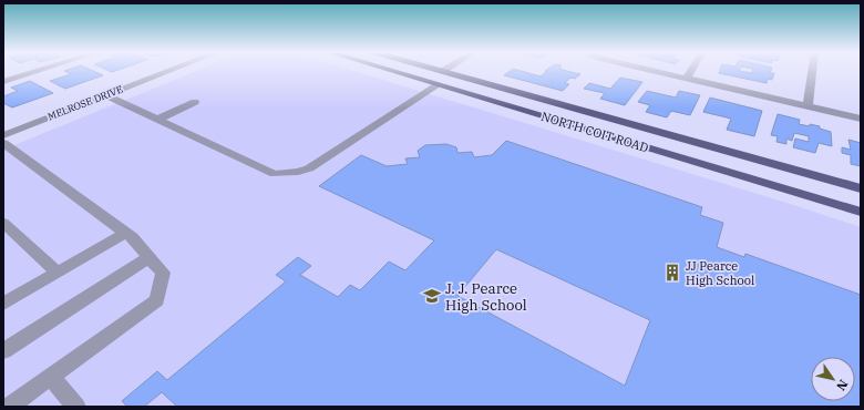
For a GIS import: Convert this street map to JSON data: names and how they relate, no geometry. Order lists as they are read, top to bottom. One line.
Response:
{"streets":{"main road":["NORTH COIT ROAD"],"street":["MELROSE DRIVE"]},"places":{"building":["JJ Pearce High School"],"school or university":["J. J. Pearce High School"]},"north":"bottom right"}
